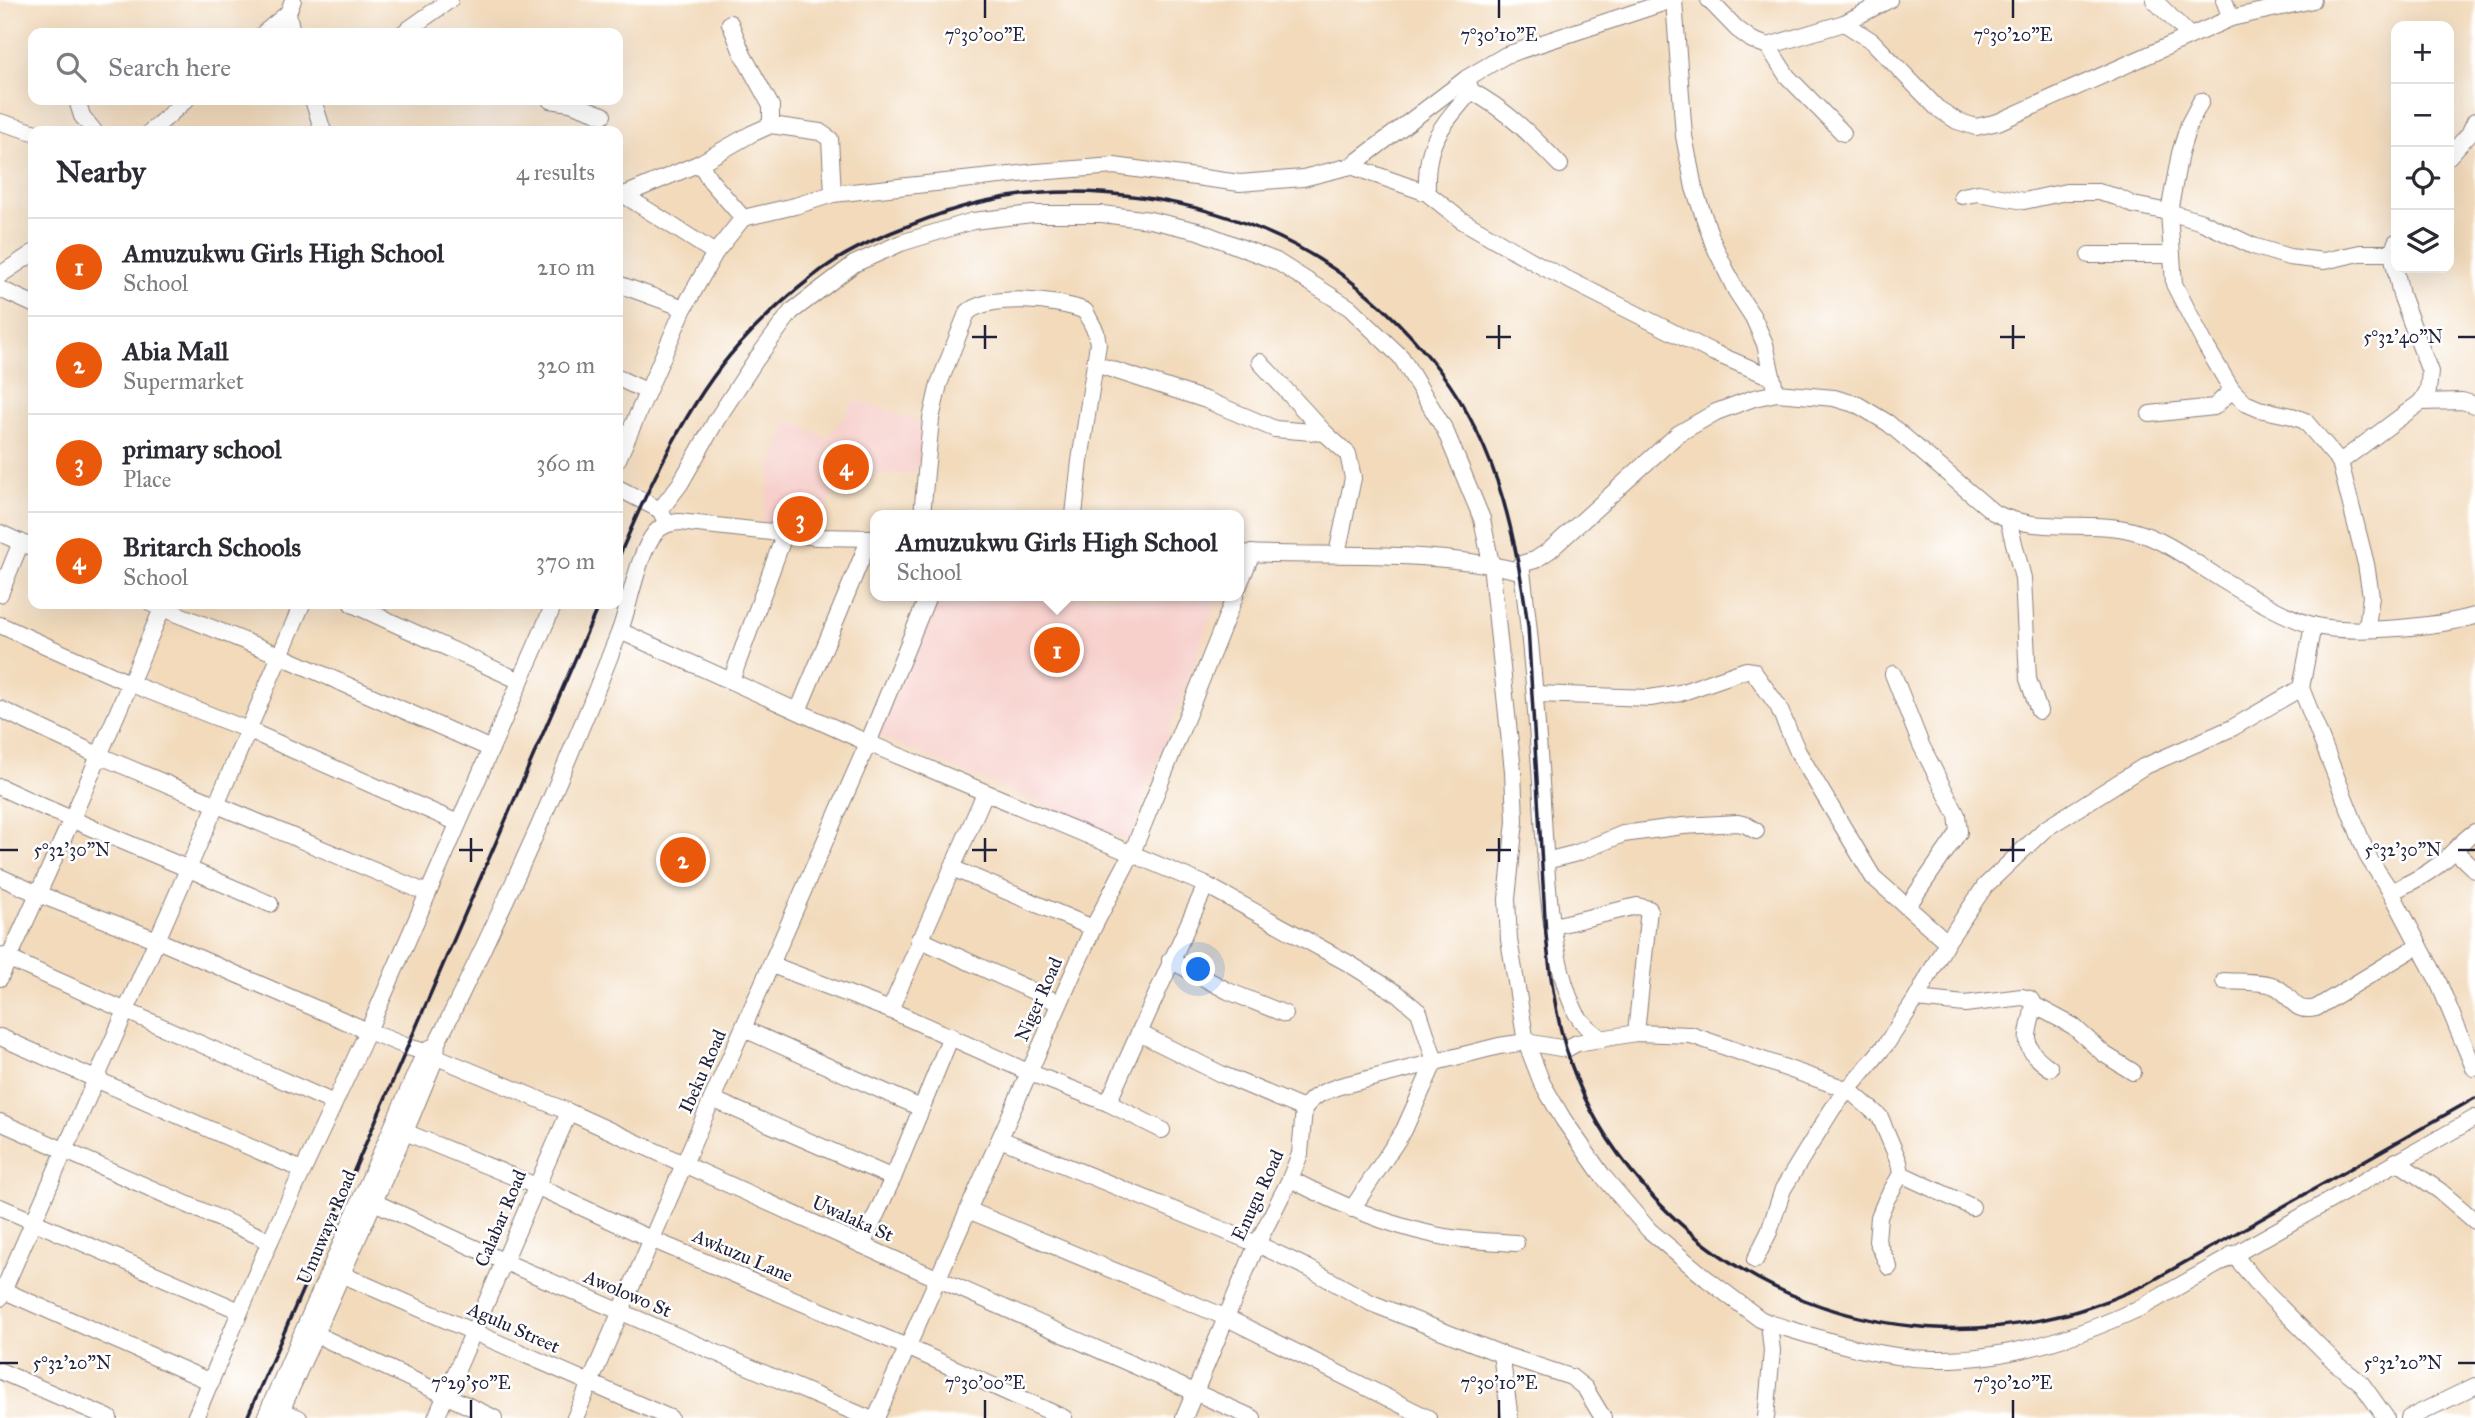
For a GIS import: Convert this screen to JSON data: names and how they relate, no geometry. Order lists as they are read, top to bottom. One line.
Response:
{"streets":{"street":["Niger Road","Ibeku Road","Enugu Road","Calabar Road","Uwalaka St","Umuwaya Road","Awkuzu Lane","Awolowo St","Agulu Street"]},"crossings":[["Niger Road","Uwalaka St"],["Niger Road","Awkuzu Lane"],["Ibeku Road","Uwalaka St"],["Ibeku Road","Awkuzu Lane"],["Ibeku Road","Awolowo St"],["Ibeku Road","Agulu Street"],["Enugu Road","Uwalaka St"],["Calabar Road","Uwalaka St"],["Calabar Road","Awkuzu Lane"],["Calabar Road","Awolowo St"],["Calabar Road","Agulu Street"],["Uwalaka St","Umuwaya Road"],["Umuwaya Road","Awkuzu Lane"],["Umuwaya Road","Awolowo St"],["Umuwaya Road","Agulu Street"]],"page":{"map_buttons":["+","−"],"search":"Search here","heading":["Nearby","4 results"],"list":[{"mark":"1","name":"Amuzukwu Girls High School","note":"School","value":"210 m"},{"mark":"2","name":"Abia Mall","note":"Supermarket","value":"320 m"},{"mark":"3","name":"primary school","note":"Place","value":"360 m"},{"mark":"4","name":"Britarch Schools","note":"School","value":"370 m"}],"pins":["4","3","1","2"],"popup":["Amuzukwu Girls High School","School"]},"coordinates":["7°30'00\"E","7°30'10\"E","7°30'20\"E","5°32'40\"N","5°32'30\"N","5°32'20\"N","7°29'50\"E"]}
